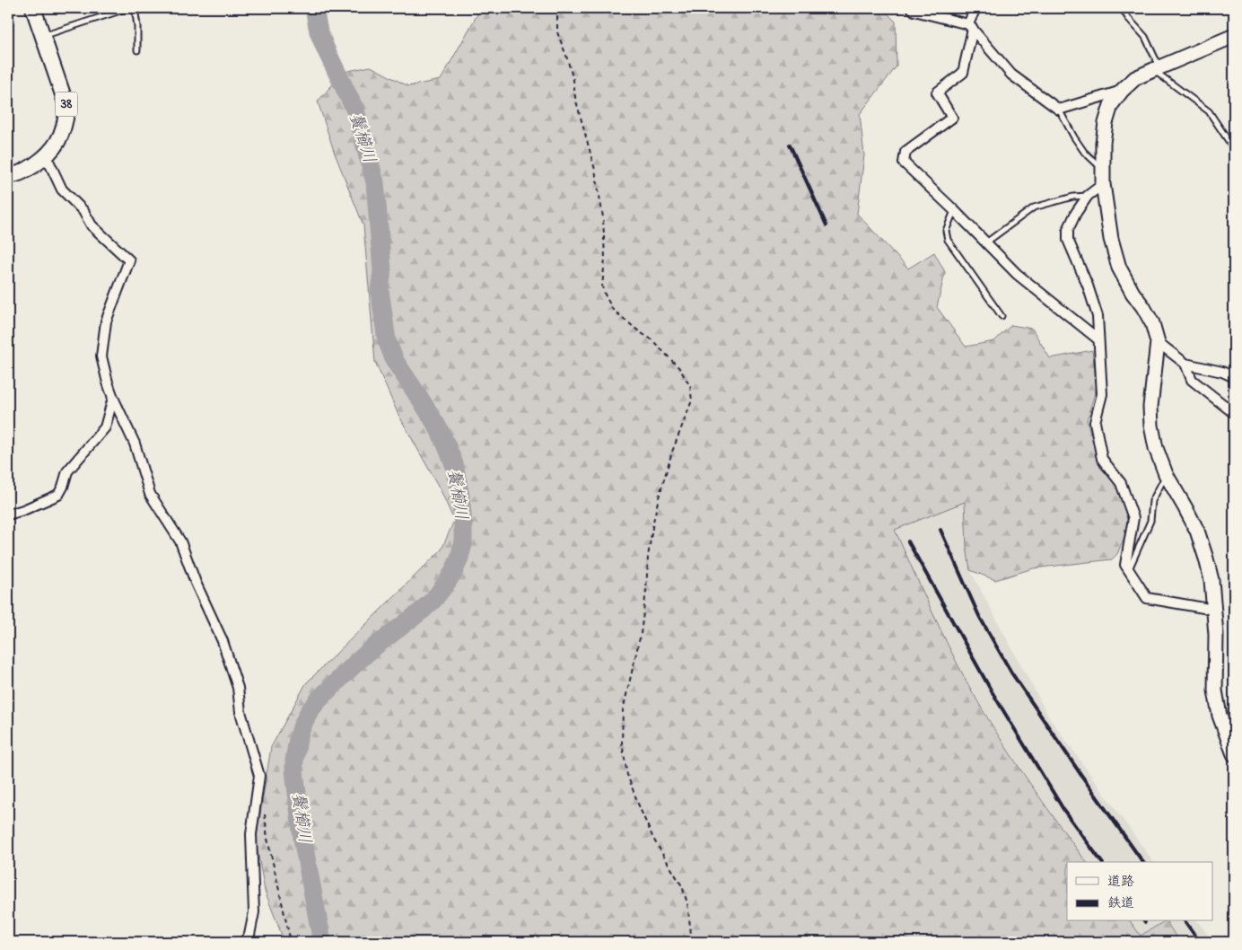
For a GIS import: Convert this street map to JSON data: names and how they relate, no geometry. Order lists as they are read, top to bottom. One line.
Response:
{"streets":{"main road":["38"]},"water":["鬢櫛川"],"legend":["道路","鉄道"]}
